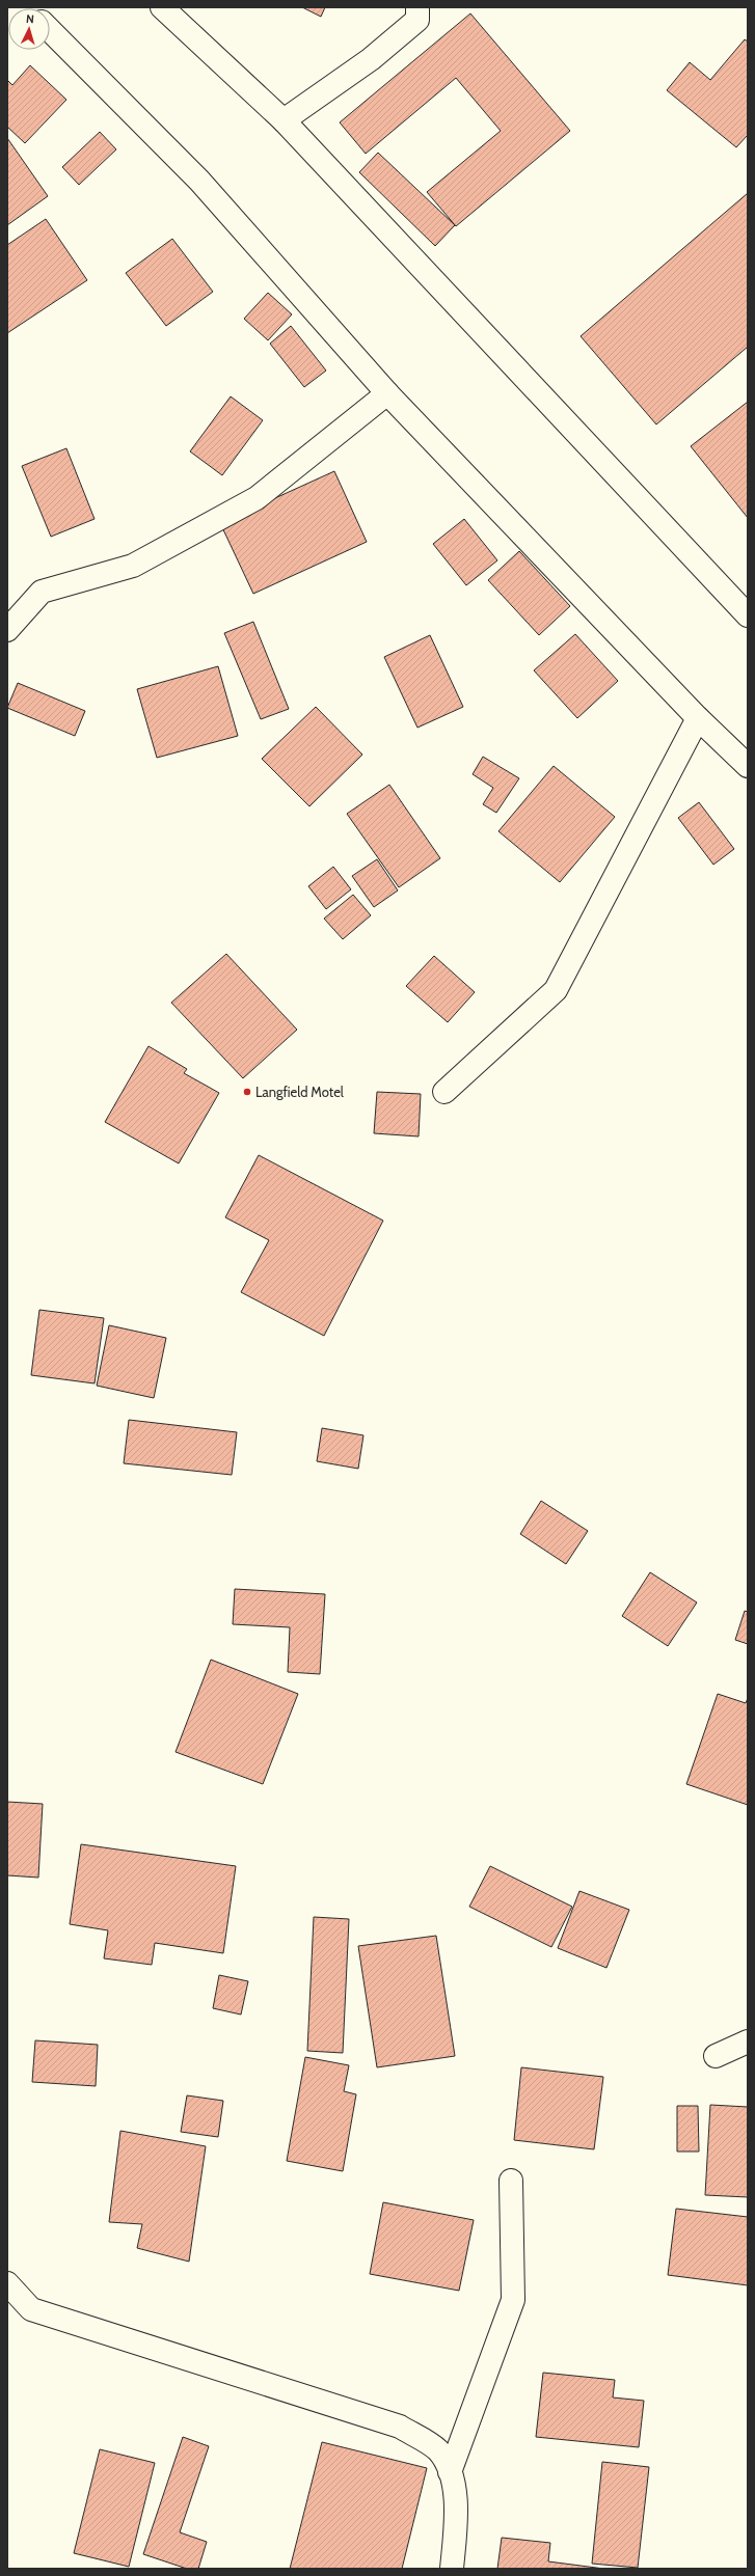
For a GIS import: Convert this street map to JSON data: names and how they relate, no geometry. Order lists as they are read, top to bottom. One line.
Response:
{"places":["Langfield Motel"],"north":"top"}
